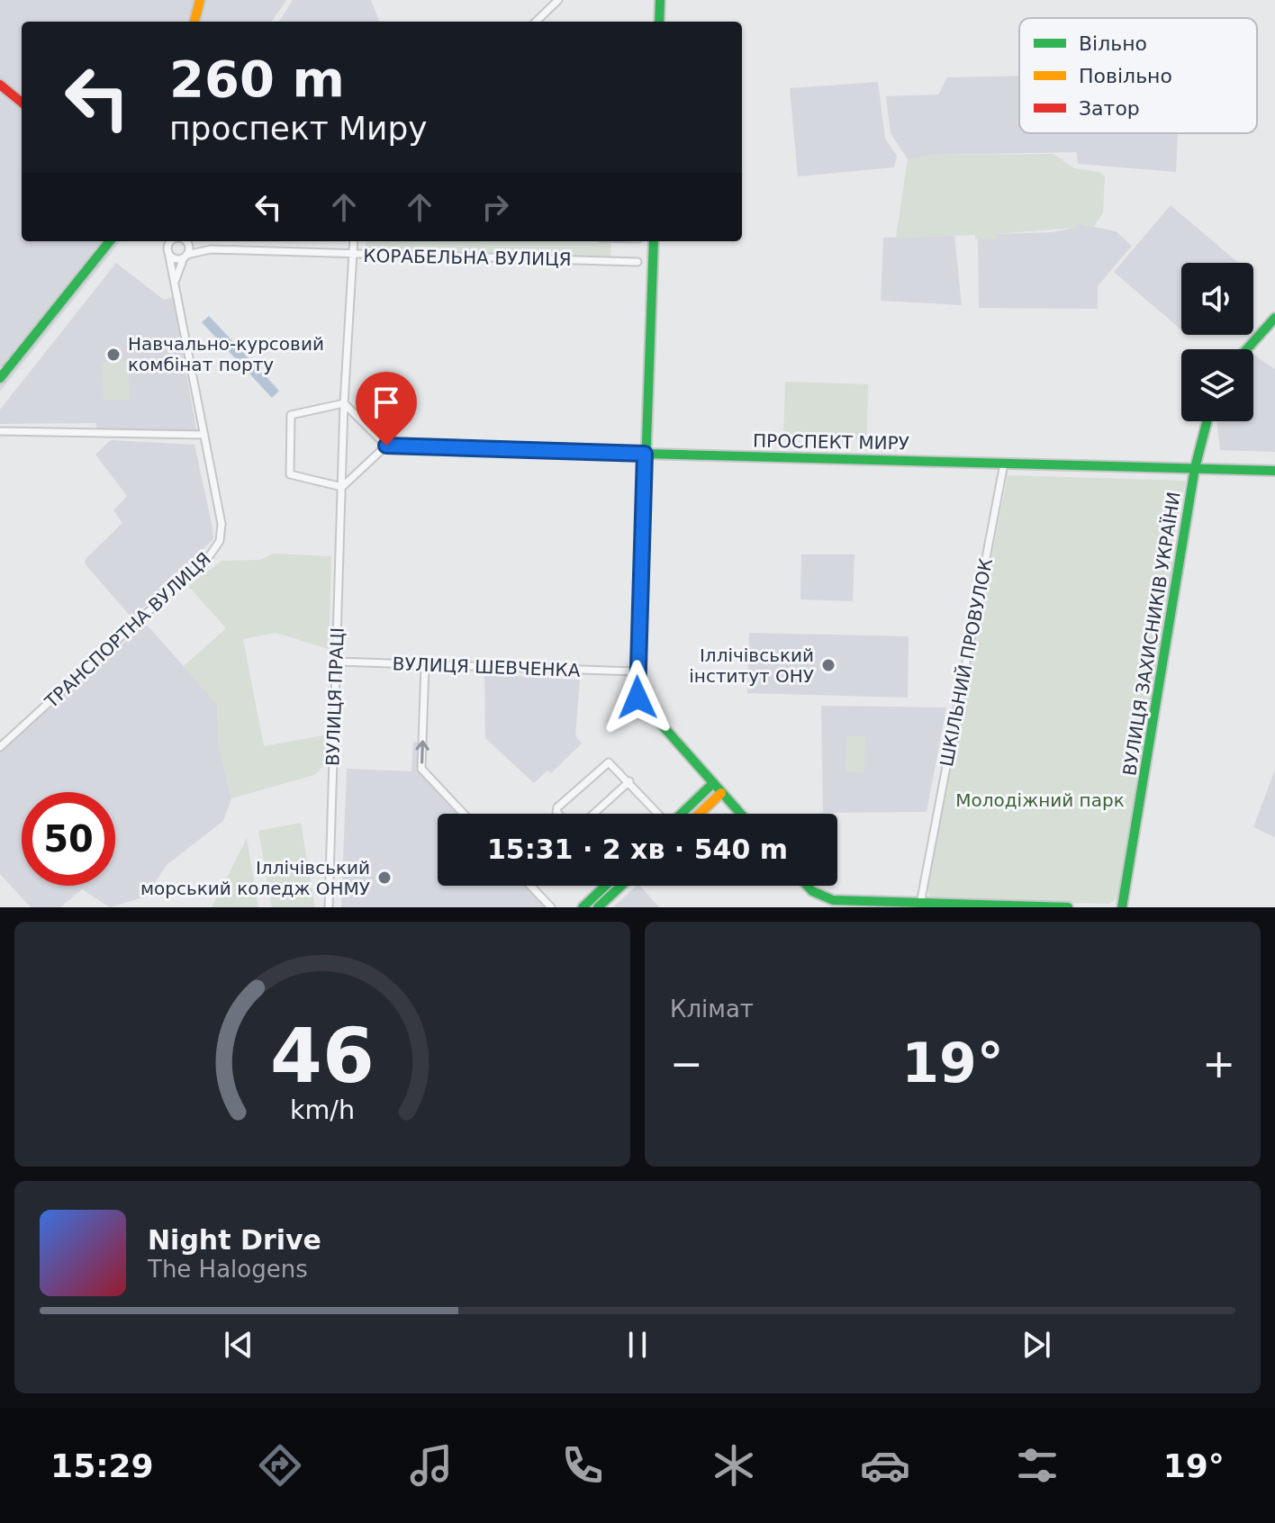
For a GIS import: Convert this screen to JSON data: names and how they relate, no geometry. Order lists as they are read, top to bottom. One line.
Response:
{"streets":{"main road":["ПРОСПЕКТ МИРУ","ВУЛИЦЯ ЗАХИСНИКІВ УКРАЇНИ"],"street":["КОРАБЕЛЬНА ВУЛИЦЯ","ТРАНСПОРТНА ВУЛИЦЯ","ШКІЛЬНИЙ ПРОВУЛОК","ВУЛИЦЯ ШЕВЧЕНКА","ВУЛИЦЯ ПРАЦІ"]},"crossings":[["ПРОСПЕКТ МИРУ","ВУЛИЦЯ ЗАХИСНИКІВ УКРАЇНИ"],["ПРОСПЕКТ МИРУ","ШКІЛЬНИЙ ПРОВУЛОК"],["ВУЛИЦЯ ШЕВЧЕНКА","ВУЛИЦЯ ПРАЦІ"]],"parks":["Молодіжний парк"],"places":["Навчально-курсовий комбінат порту","Іллічівський інститут ОНУ","Іллічівський морський коледж ОНМУ"],"legend":["Вільно","Повільно","Затор"],"page":{"turn":["260 m","проспект Миру"],"limit":"50","trip":"15:31 · 2 хв · 540 m","tile":"Клімат","heat":["−","19°","+"],"song":["Night Drive","The Halogens"],"tabs":["15:29","19°"],"gauge":["46","km/h"]}}
